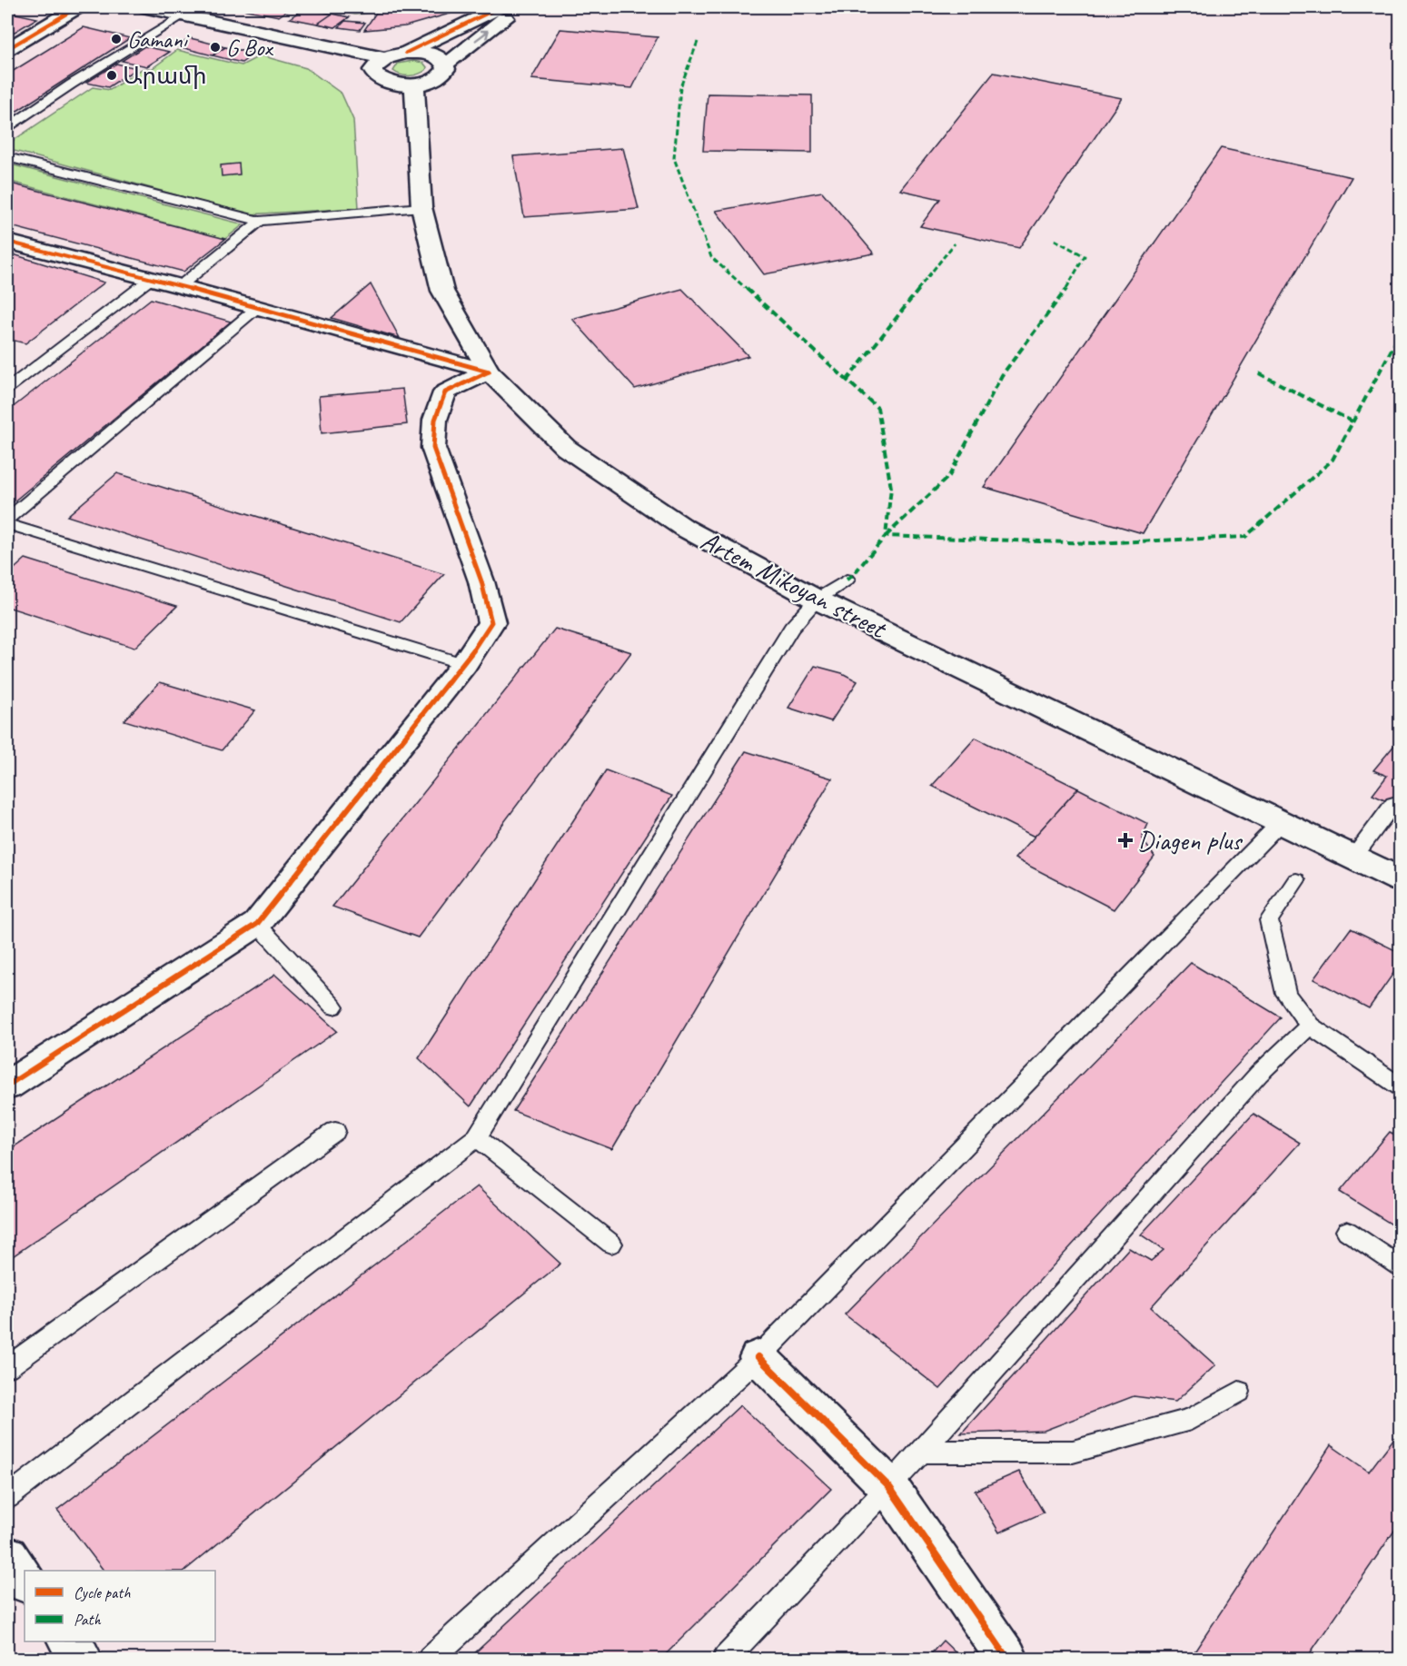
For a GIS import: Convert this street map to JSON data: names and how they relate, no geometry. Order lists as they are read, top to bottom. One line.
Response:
{"streets":{"street":["Artem Mikoyan street"]},"places":{"other":["Gamani","G Box","Արամի"],"health":["Diagen plus"]},"legend":["Cycle path","Path"]}
